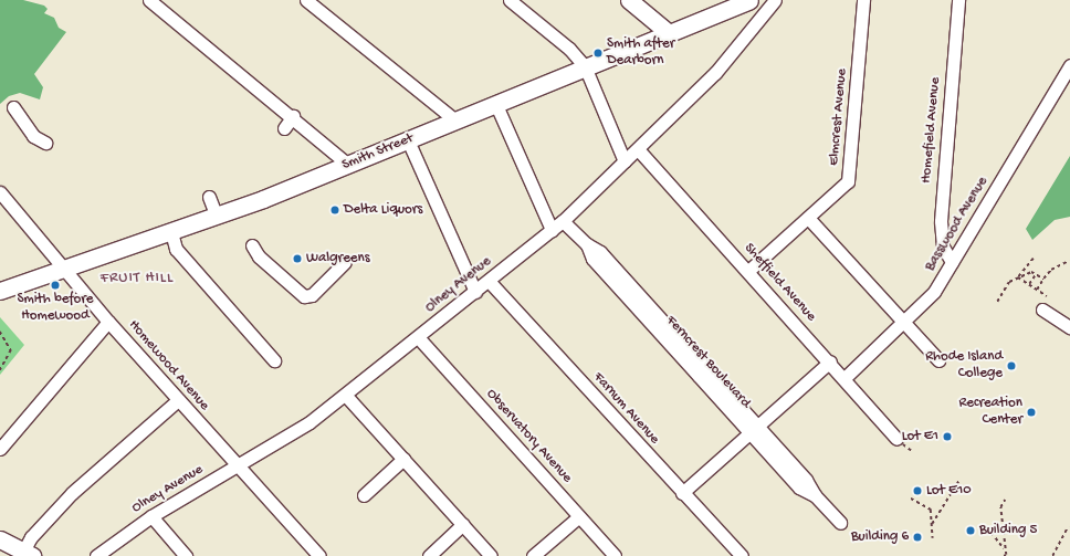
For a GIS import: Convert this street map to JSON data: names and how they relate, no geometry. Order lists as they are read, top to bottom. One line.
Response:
{"streets":{"main road":["Smith Street"],"street":["Elmcrest Avenue","Homefield Avenue","Basswood Avenue","Sheffield Avenue","Olney Avenue","Ferncrest Boulevard","Homewood Avenue","Farnum Avenue","Observatory Avenue"]},"crossings":[["Elmcrest Avenue","Sheffield Avenue"],["Homefield Avenue","Basswood Avenue"],["Smith Street","Homewood Avenue"],["Basswood Avenue","Sheffield Avenue"],["Sheffield Avenue","Olney Avenue"],["Olney Avenue","Ferncrest Boulevard"],["Olney Avenue","Homewood Avenue"],["Olney Avenue","Farnum Avenue"],["Olney Avenue","Observatory Avenue"]],"districts":["FRUIT HILL"],"places":["Smith after Dearborn","Delta Liquors","Walgreens","Smith before Homewood","Rhode Island College","Recreation Center","Lot E1","Lot E10","Building 5","Building 6"]}
